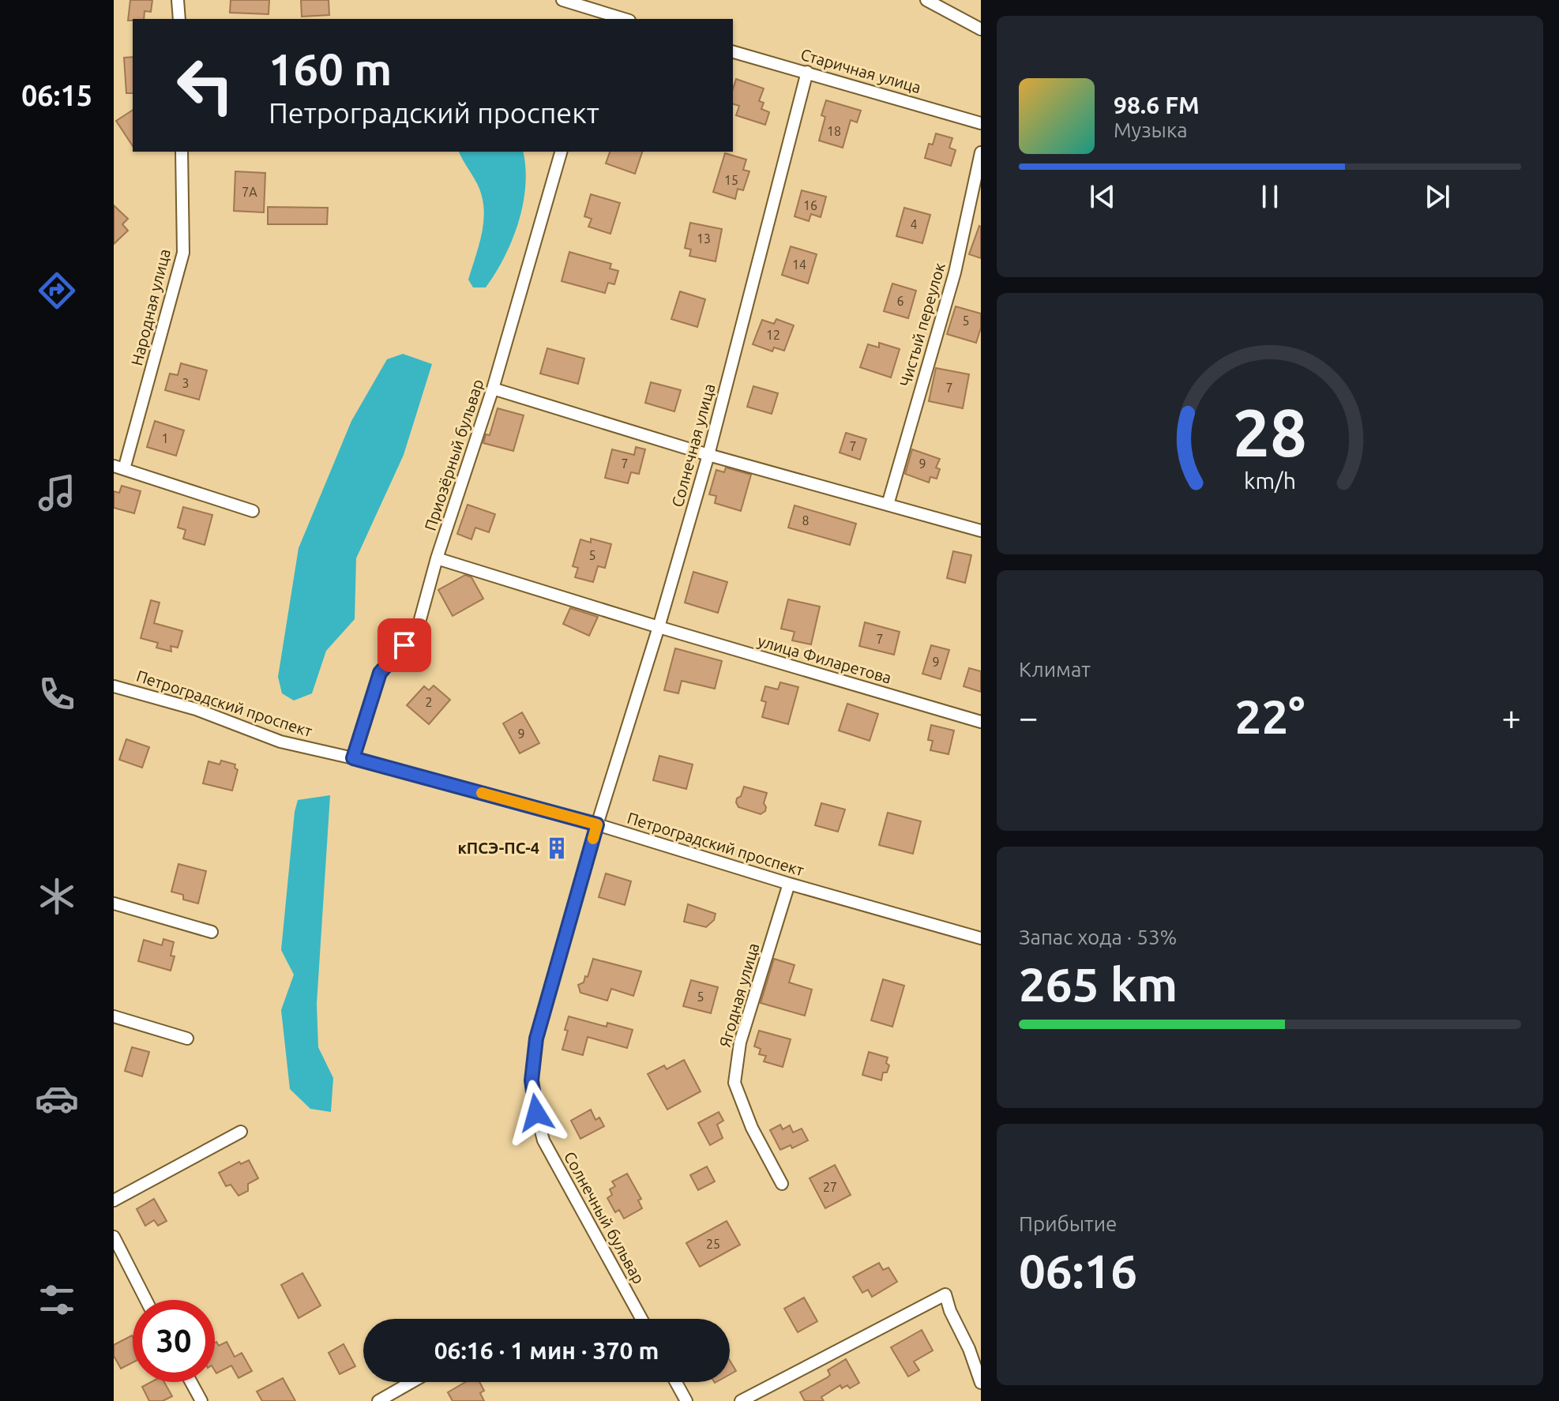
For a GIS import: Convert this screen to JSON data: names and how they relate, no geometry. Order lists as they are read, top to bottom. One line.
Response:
{"streets":{"street":["Старичная улица","Народная улица","Чистый переулок","Солнечная улица","Приозёрный бульвар","улица Филаретова","Петроградский проспект","Ягодная улица","Солнечный бульвар"]},"crossings":[["Старичная улица","Солнечная улица"],["Солнечная улица","улица Филаретова"],["Солнечная улица","Петроградский проспект"],["Солнечная улица","Солнечный бульвар"],["Приозёрный бульвар","улица Филаретова"],["Приозёрный бульвар","Петроградский проспект"],["Петроградский проспект","Ягодная улица"],["Петроградский проспект","Солнечный бульвар"]],"places":{"building":["кПСЭ-ПС-4"]},"house_numbers":["18","15","7А","16","4","13","14","6","5","12","3","7","1","7","7","9","8","5","7","9","2","9","5","27","25"],"page":{"tabs":"06:15","turn":["160 m","Петроградский проспект"],"song":["98.6 FM","Музыка"],"tile":["Климат",["Запас хода · 53%","265 km"],["Прибытие","06:16"]],"heat":["−","22°","+"],"limit":"30","trip":"06:16 · 1 мин · 370 m","gauge":["28","km/h"]}}
